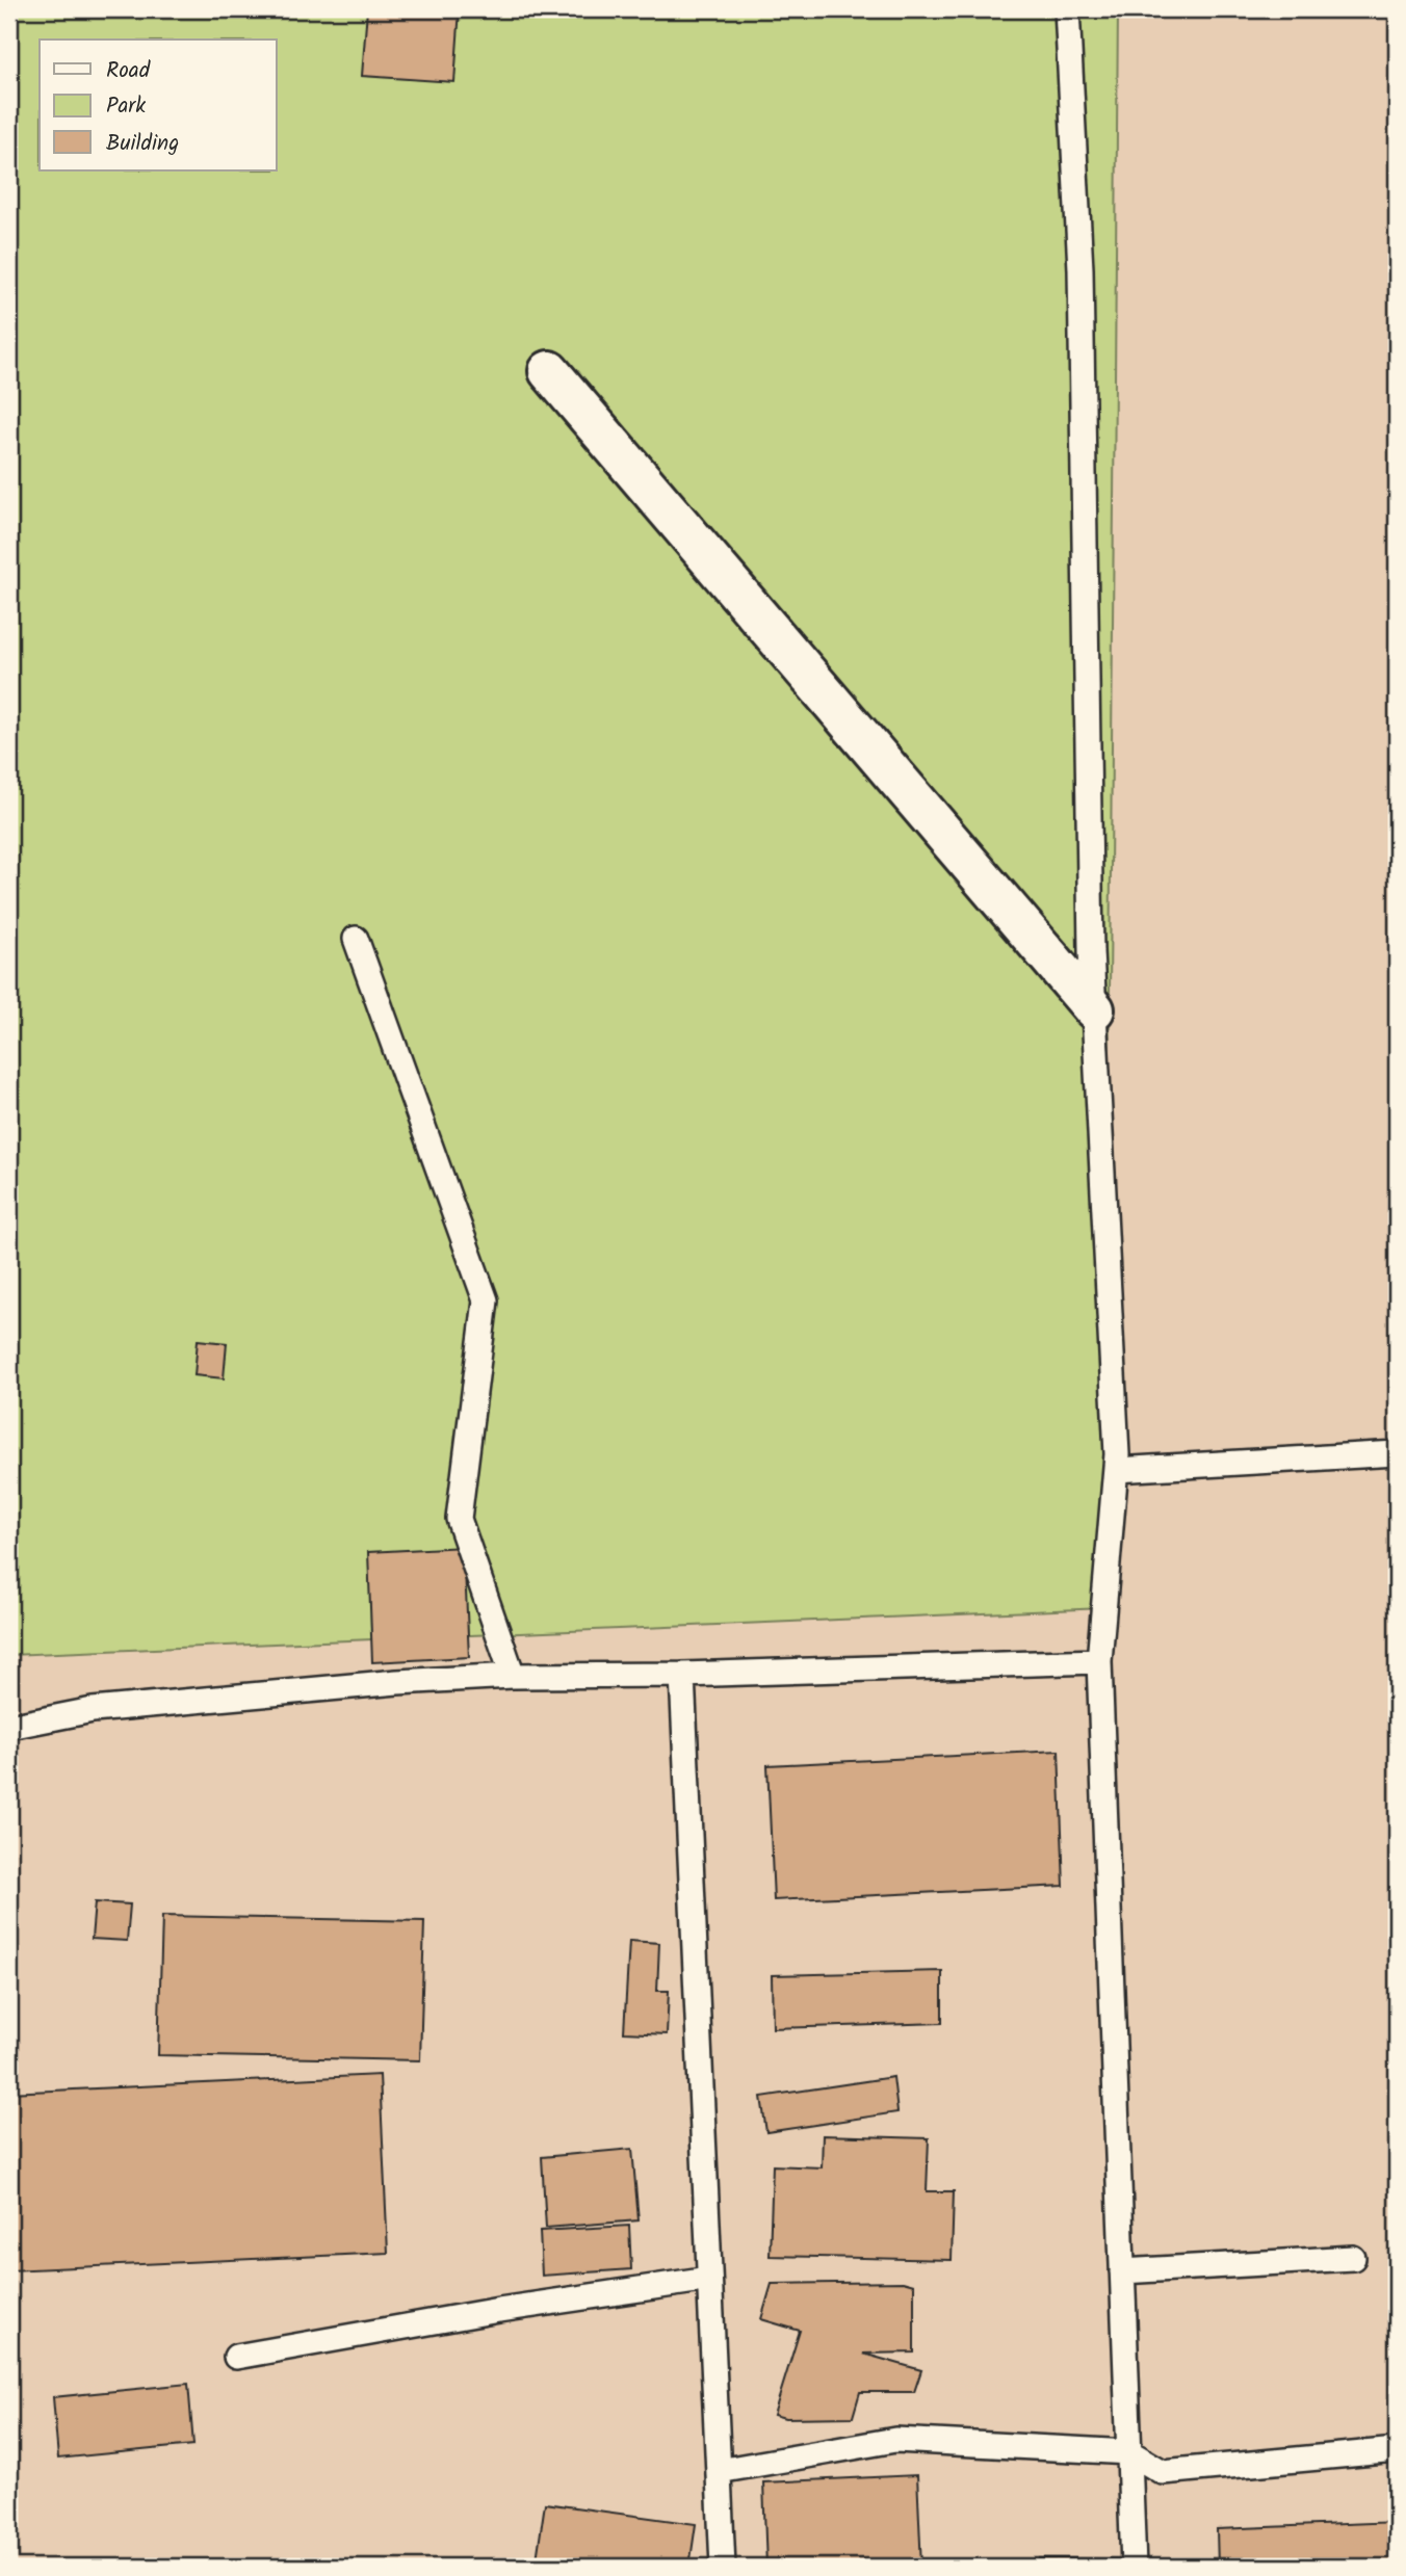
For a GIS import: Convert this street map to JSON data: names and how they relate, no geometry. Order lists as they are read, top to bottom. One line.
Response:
{"legend":["Road","Park","Building"]}
